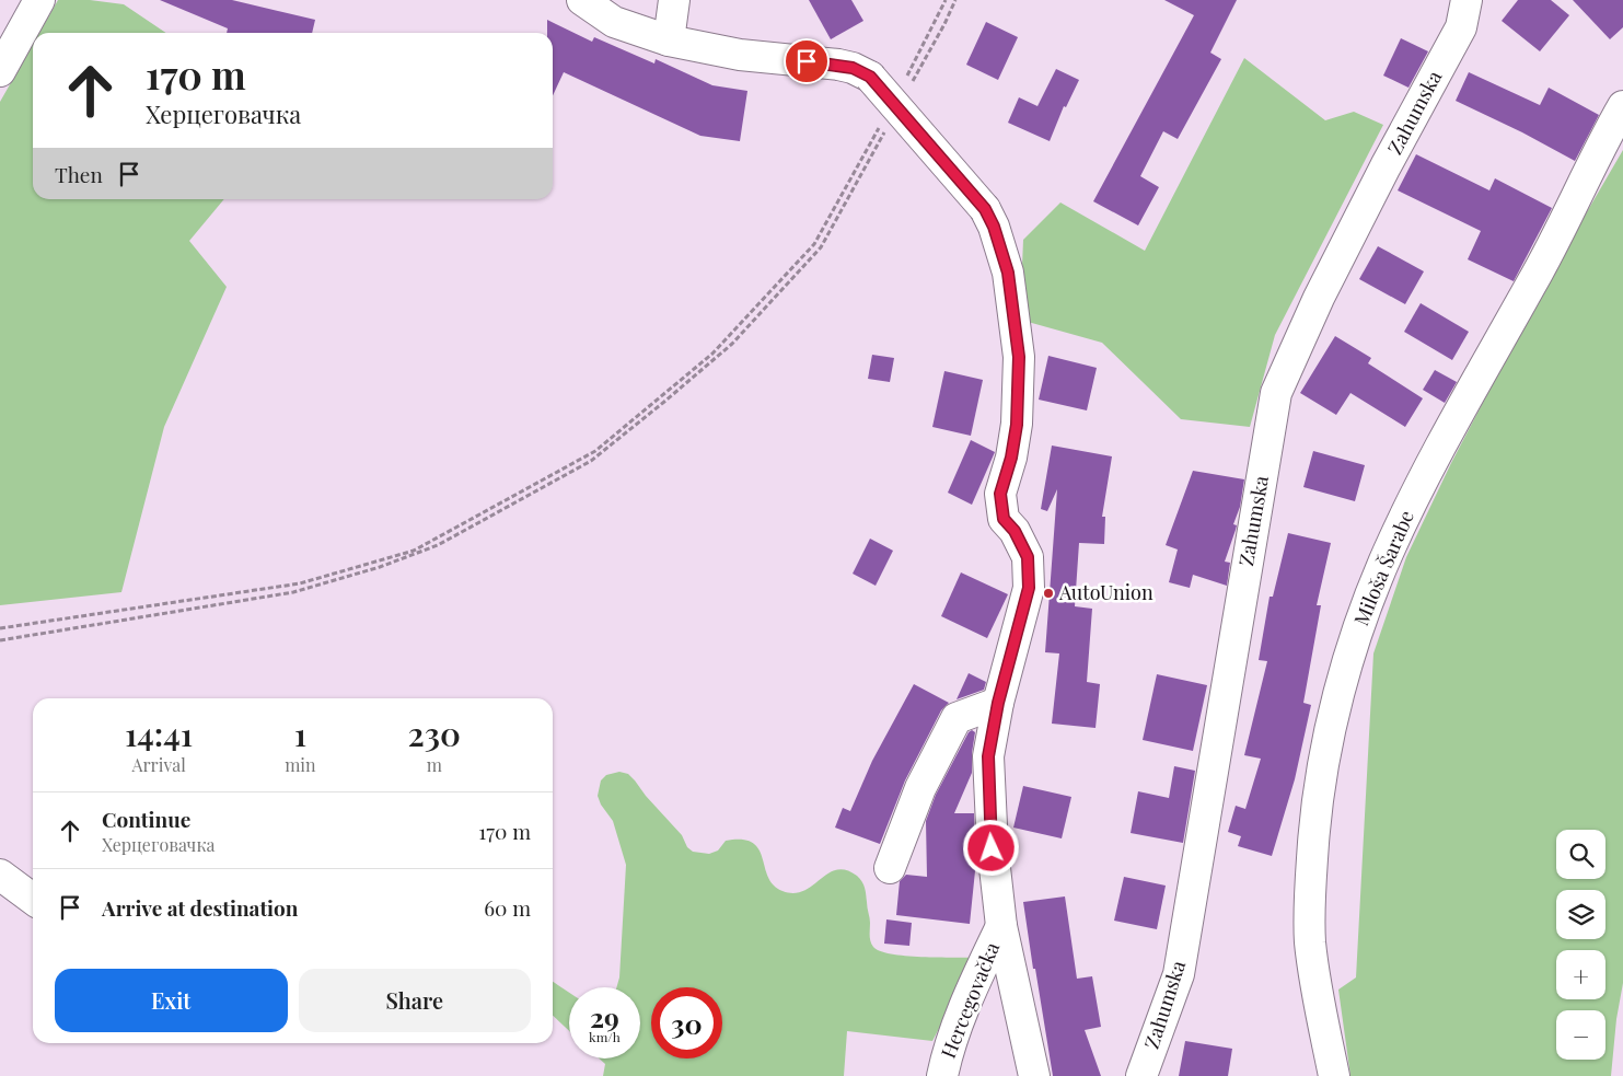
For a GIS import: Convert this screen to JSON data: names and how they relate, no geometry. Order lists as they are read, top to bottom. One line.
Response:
{"streets":{"street":["Zahumska","Miloša Šarabe","Hercegovačka"]},"places":["AutoUnion"],"page":{"turn":["170 m","Херцеговачка"],"then":"Then","eta":["14:41","Arrival","1","min","230","m"],"list":[{"name":"Continue","note":"Херцеговачка","value":"170 m"},{"name":"Arrive at destination","value":"60 m"}],"map_buttons":["+","−"],"buttons":["Exit","Share"],"speed":"29 km/h","limit":"30"}}
